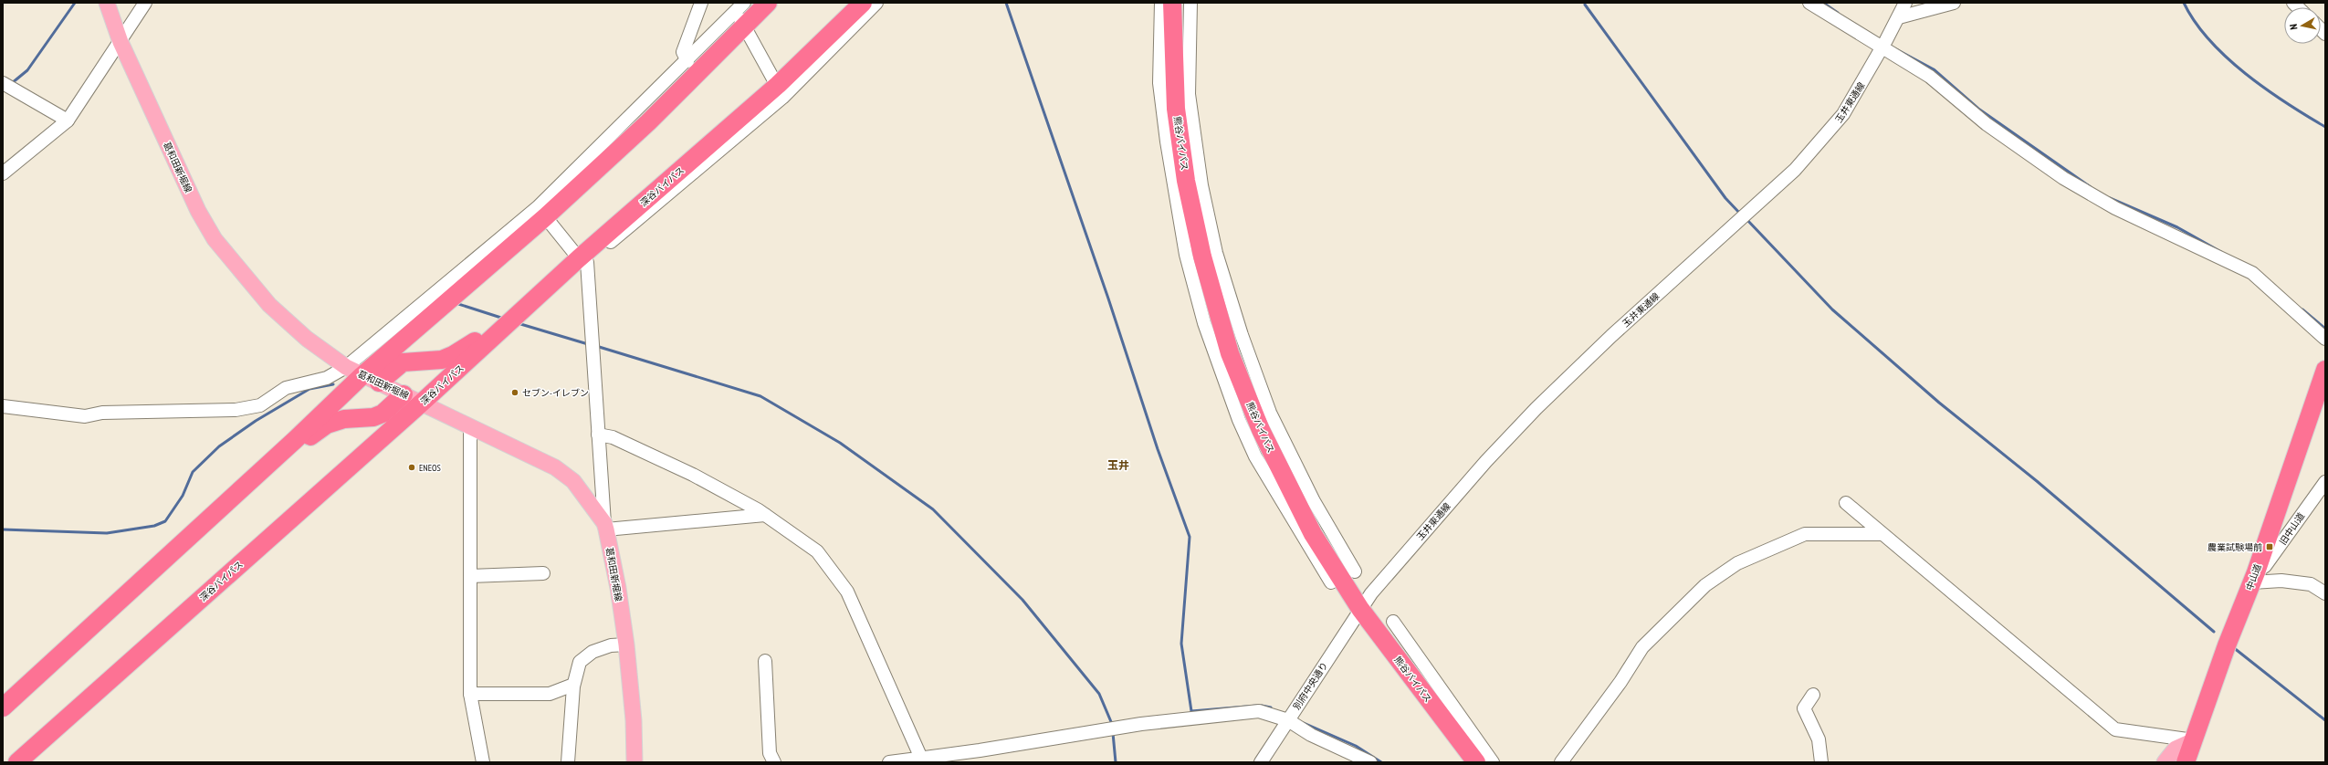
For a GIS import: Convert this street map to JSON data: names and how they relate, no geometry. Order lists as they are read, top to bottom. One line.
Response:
{"streets":{"highway":["熊谷バイパス","深谷バイパス","中山道"],"main road":["葛和田新堀線"],"street":["玉井東通線","旧中山道","別府中央通り"]},"crossings":[["玉井東通線","熊谷バイパス"],["玉井東通線","別府中央通り"],["熊谷バイパス","別府中央通り"],["葛和田新堀線","深谷バイパス"],["旧中山道","中山道"]],"districts":["玉井"],"places":{"other":["セブン-イレブン","ENEOS"],"transit":["農業試験場前"]},"north":"left"}
